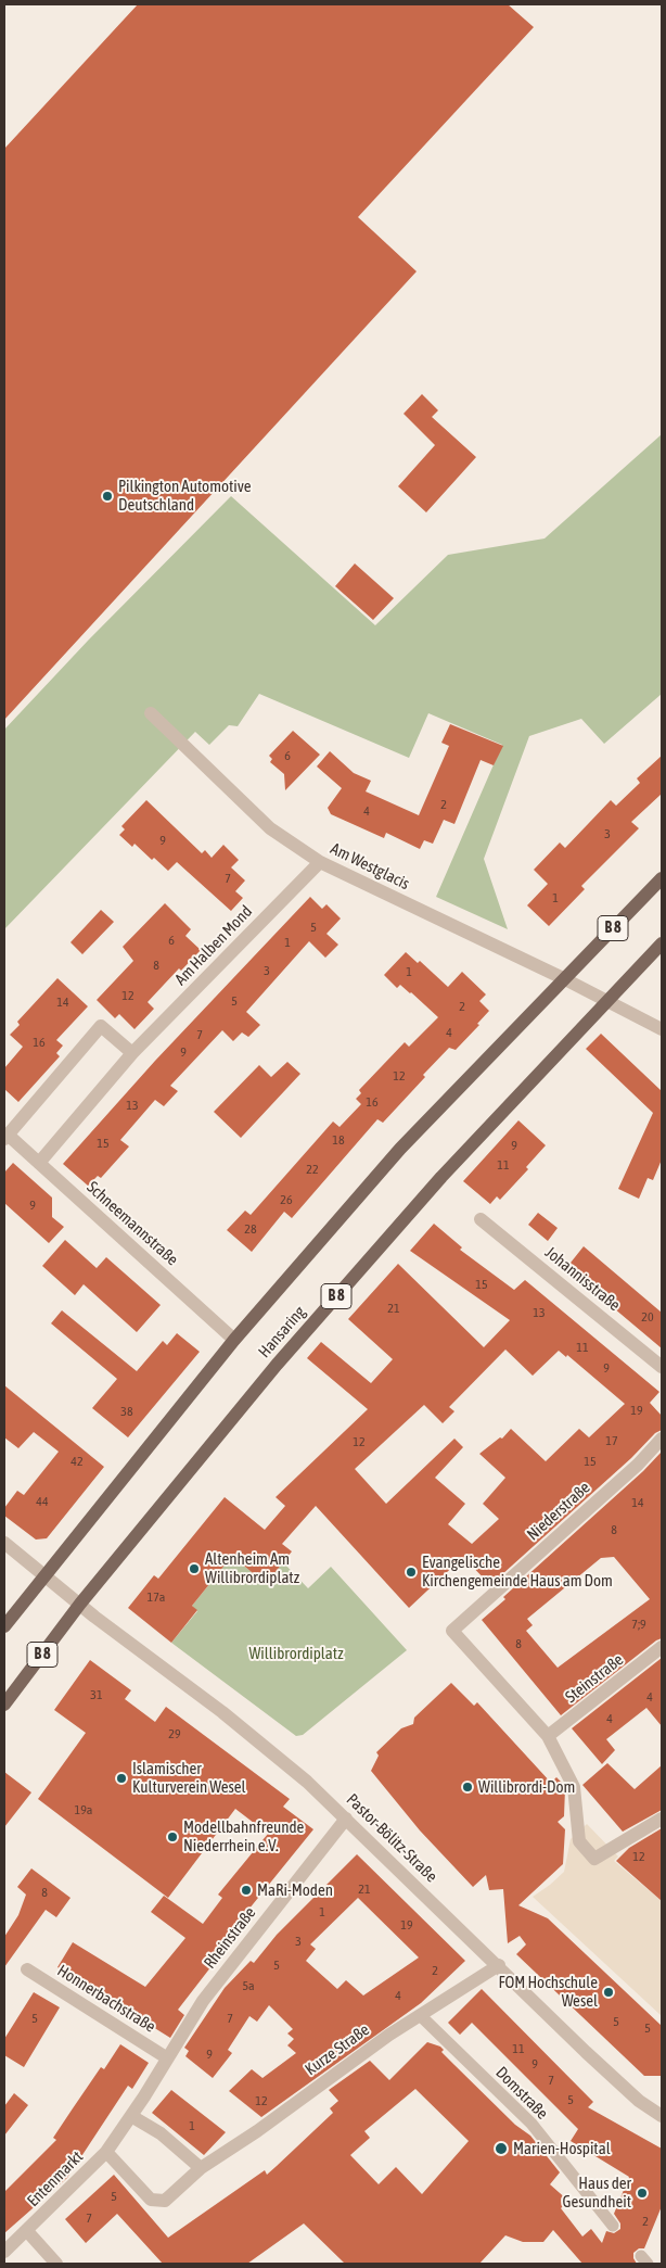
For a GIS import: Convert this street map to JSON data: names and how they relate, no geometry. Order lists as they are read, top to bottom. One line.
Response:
{"streets":{"main road":["B 8","Hansaring"],"street":["Am Westglacis","Am Halben Mond","Schneemannstraße","Johannisstraße","Niederstraße","Steinstraße","Pastor-Bölitz-Straße","Rheinstraße","Honnerbachstraße","Kurze Straße","Entenmarkt"],"lane":["Domstraße"]},"crossings":[["Am Westglacis","B 8"],["Am Westglacis","Am Halben Mond"],["Am Westglacis","Hansaring"],["B 8","Hansaring"],["Am Halben Mond","Schneemannstraße"],["Schneemannstraße","Hansaring"],["Hansaring","Pastor-Bölitz-Straße"],["Niederstraße","Steinstraße"],["Pastor-Bölitz-Straße","Rheinstraße"],["Pastor-Bölitz-Straße","Kurze Straße"],["Rheinstraße","Honnerbachstraße"],["Rheinstraße","Entenmarkt"],["Honnerbachstraße","Entenmarkt"],["Kurze Straße","Domstraße"],["Kurze Straße","Entenmarkt"]],"parks":["Willibrordiplatz"],"places":["Pilkington Automotive Deutschland","Altenheim Am Willibrordiplatz","Evangelische Kirchengemeinde Haus am Dom","Islamischer Kulturverein Wesel","Willibrordi-Dom","Modellbahnfreunde Niederrhein e.V.","MaRi-Moden","FOM Hochschule Wesel","Marien-Hospital","Haus der Gesundheit"],"house_numbers":["6","2","4","3","9","7","1","5","6","1","8","3","1","12","5","14","2","4","7","16","9","12","16","13","18","15","9","11","22","26","9","28","15","21","13","20","11","9","19","38","17","12","42","15","44","14","8","17a","7;9","8","31","4","4","29","19a","12","21","8","1","19","3","5","2","5a","4","5","7","5","5","11","9","9","7","5","12","1","5","7","2"]}
